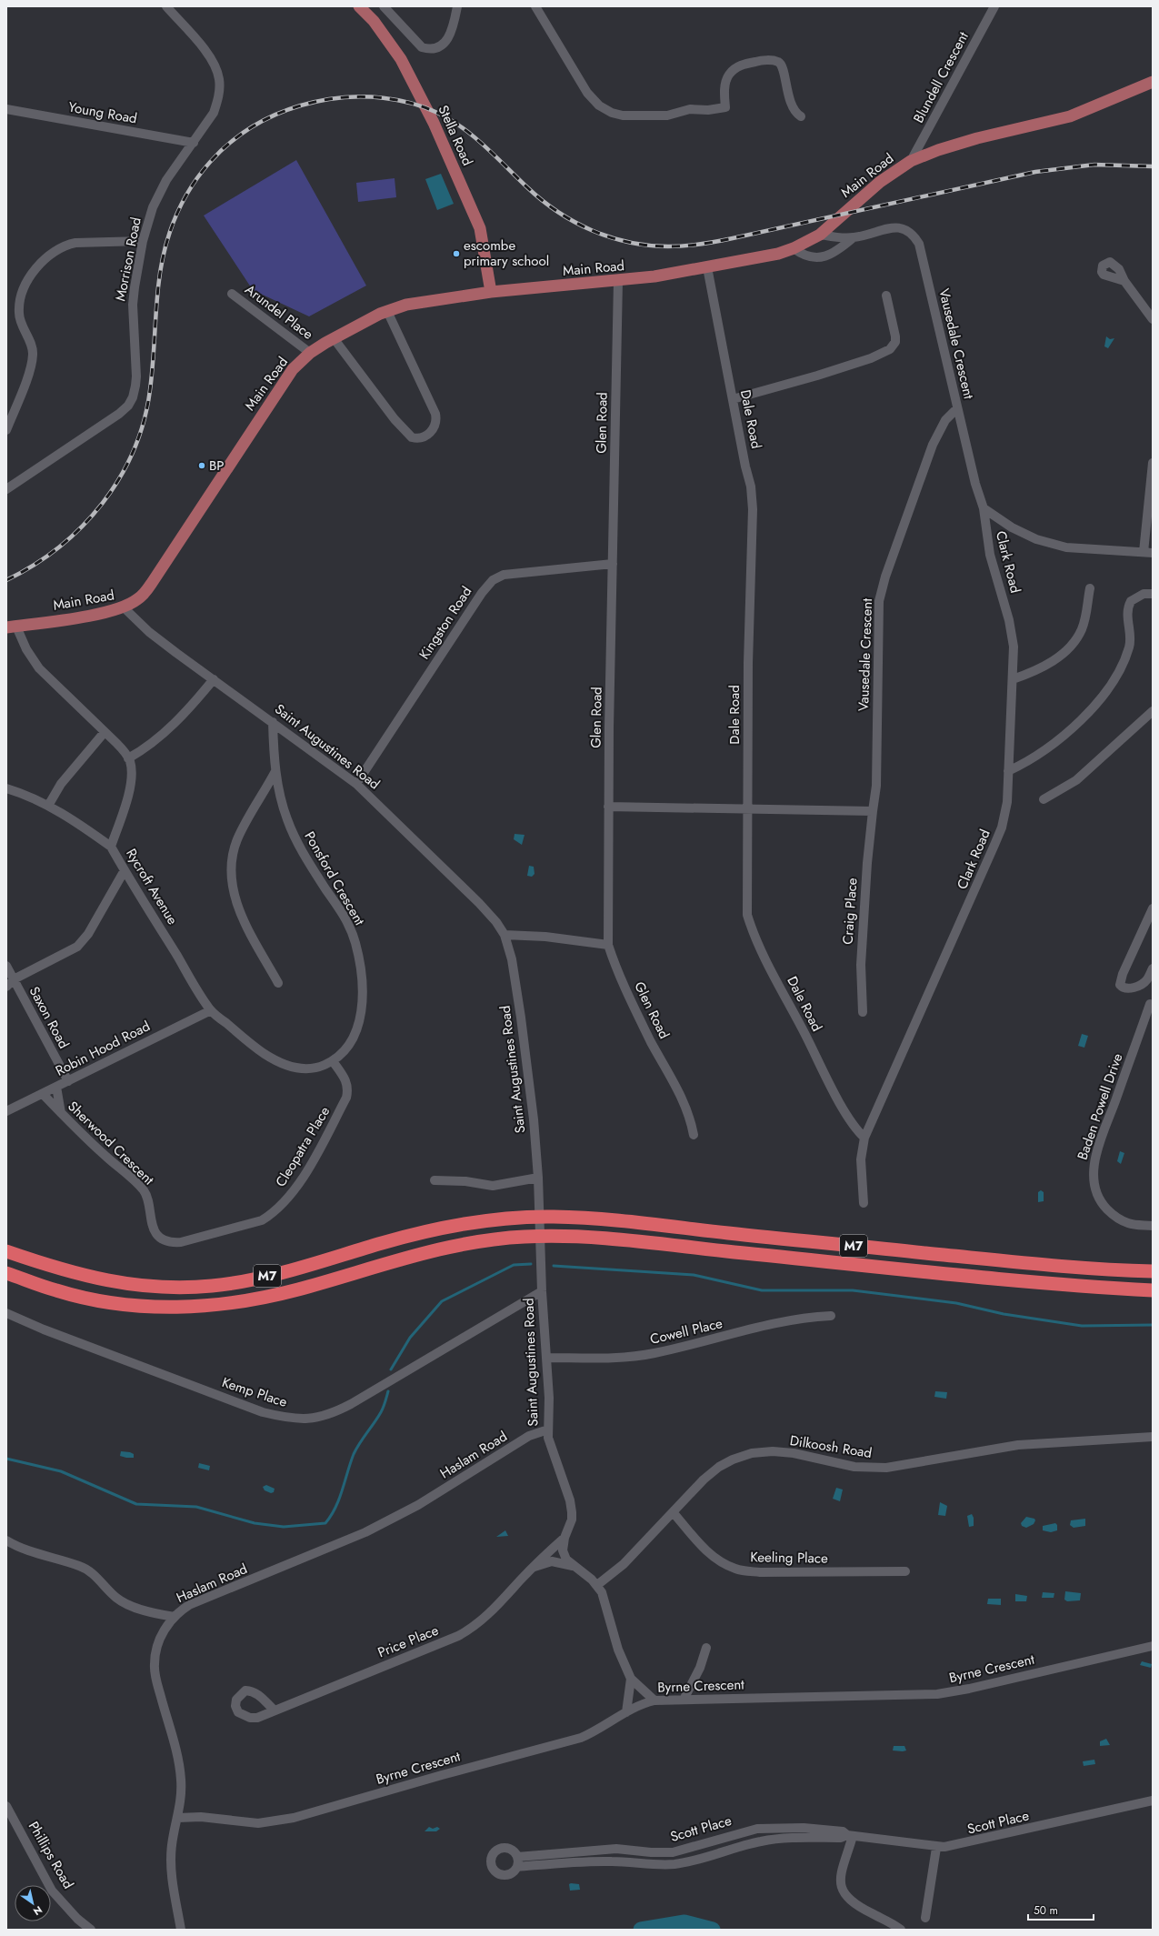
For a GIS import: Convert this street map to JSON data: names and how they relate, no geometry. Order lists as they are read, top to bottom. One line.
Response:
{"streets":{"highway":["M7"],"main road":["Stella Road","Main Road"],"street":["Blundell Crescent","Young Road","Morrison Road","Arundel Place","Vausedale Crescent","Dale Road","Glen Road","Clark Road","Kingston Road","Saint Augustines Road","Ponsford Crescent","Rycroft Avenue","Craig Place","Saxon Road","Robin Hood Road","Baden Powell Drive","Sherwood Crescent","Cleopatra Place","Cowell Place","Kemp Place","Dilkoosh Road","Haslam Road","Keeling Place","Price Place","Byrne Crescent","Scott Place","Phillips Road"]},"crossings":[["Blundell Crescent","Main Road"],["Young Road","Morrison Road"],["Stella Road","Main Road"],["Main Road","Arundel Place"],["Main Road","Vausedale Crescent"],["Main Road","Dale Road"],["Main Road","Glen Road"],["Main Road","Saint Augustines Road"],["Vausedale Crescent","Clark Road"],["Vausedale Crescent","Craig Place"],["Dale Road","Clark Road"],["Glen Road","Kingston Road"],["Kingston Road","Saint Augustines Road"],["Saint Augustines Road","Ponsford Crescent"],["Saint Augustines Road","Cowell Place"],["Saint Augustines Road","Kemp Place"],["Saint Augustines Road","Dilkoosh Road"],["Saint Augustines Road","Haslam Road"],["Saint Augustines Road","Price Place"],["Saint Augustines Road","Byrne Crescent"],["Ponsford Crescent","Rycroft Avenue"],["Ponsford Crescent","Cleopatra Place"],["Rycroft Avenue","Robin Hood Road"],["Rycroft Avenue","Cleopatra Place"],["Saxon Road","Robin Hood Road"],["Robin Hood Road","Sherwood Crescent"],["Sherwood Crescent","Cleopatra Place"],["Dilkoosh Road","Keeling Place"],["Haslam Road","Byrne Crescent"]],"places":["escombe primary school","BP"],"scale_bar":"50 m","north":"bottom right"}
